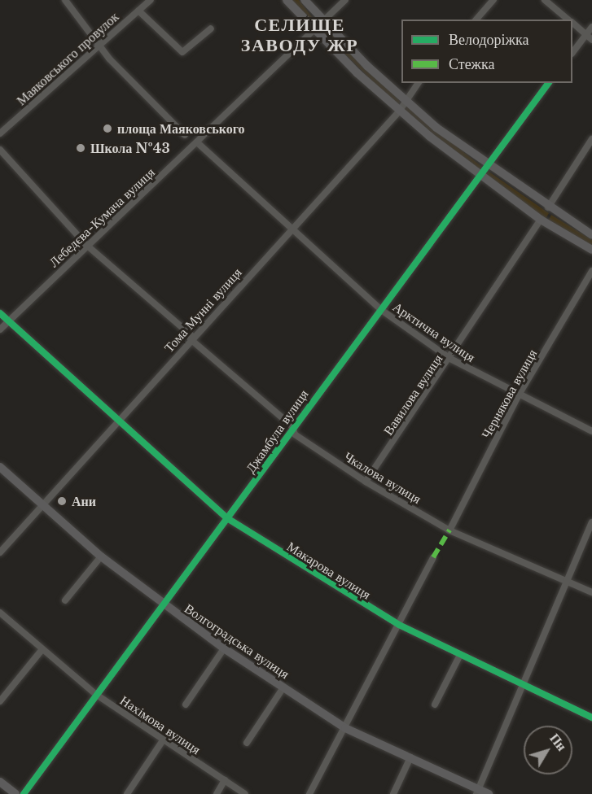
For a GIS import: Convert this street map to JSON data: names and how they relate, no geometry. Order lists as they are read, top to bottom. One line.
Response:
{"streets":{"main road":["Волгоградська вулиця"],"street":["Маяковського провулок","Лебедєва-Кумача вулиця","Тома Мунні вулиця","Арктична вулиця","Чернякова вулиця","Вавилова вулиця","Джамбула вулиця","Чкалова вулиця","Макарова вулиця","Нахімова вулиця"]},"crossings":[["Лебедєва-Кумача вулиця","Арктична вулиця"],["Лебедєва-Кумача вулиця","Чкалова вулиця"],["Лебедєва-Кумача вулиця","Макарова вулиця"],["Тома Мунні вулиця","Арктична вулиця"],["Тома Мунні вулиця","Чкалова вулиця"],["Тома Мунні вулиця","Макарова вулиця"],["Тома Мунні вулиця","Волгоградська вулиця"],["Арктична вулиця","Чернякова вулиця"],["Арктична вулиця","Вавилова вулиця"],["Арктична вулиця","Джамбула вулиця"],["Чернякова вулиця","Чкалова вулиця"],["Вавилова вулиця","Чкалова вулиця"],["Джамбула вулиця","Чкалова вулиця"],["Джамбула вулиця","Макарова вулиця"],["Джамбула вулиця","Волгоградська вулиця"],["Джамбула вулиця","Нахімова вулиця"]],"districts":["СЕЛИЩЕ ЗАВОДУ ЖР"],"places":["площа Маяковського","Школа №43","Ани"],"legend":["Велодоріжка","Стежка"],"north":"top right"}
